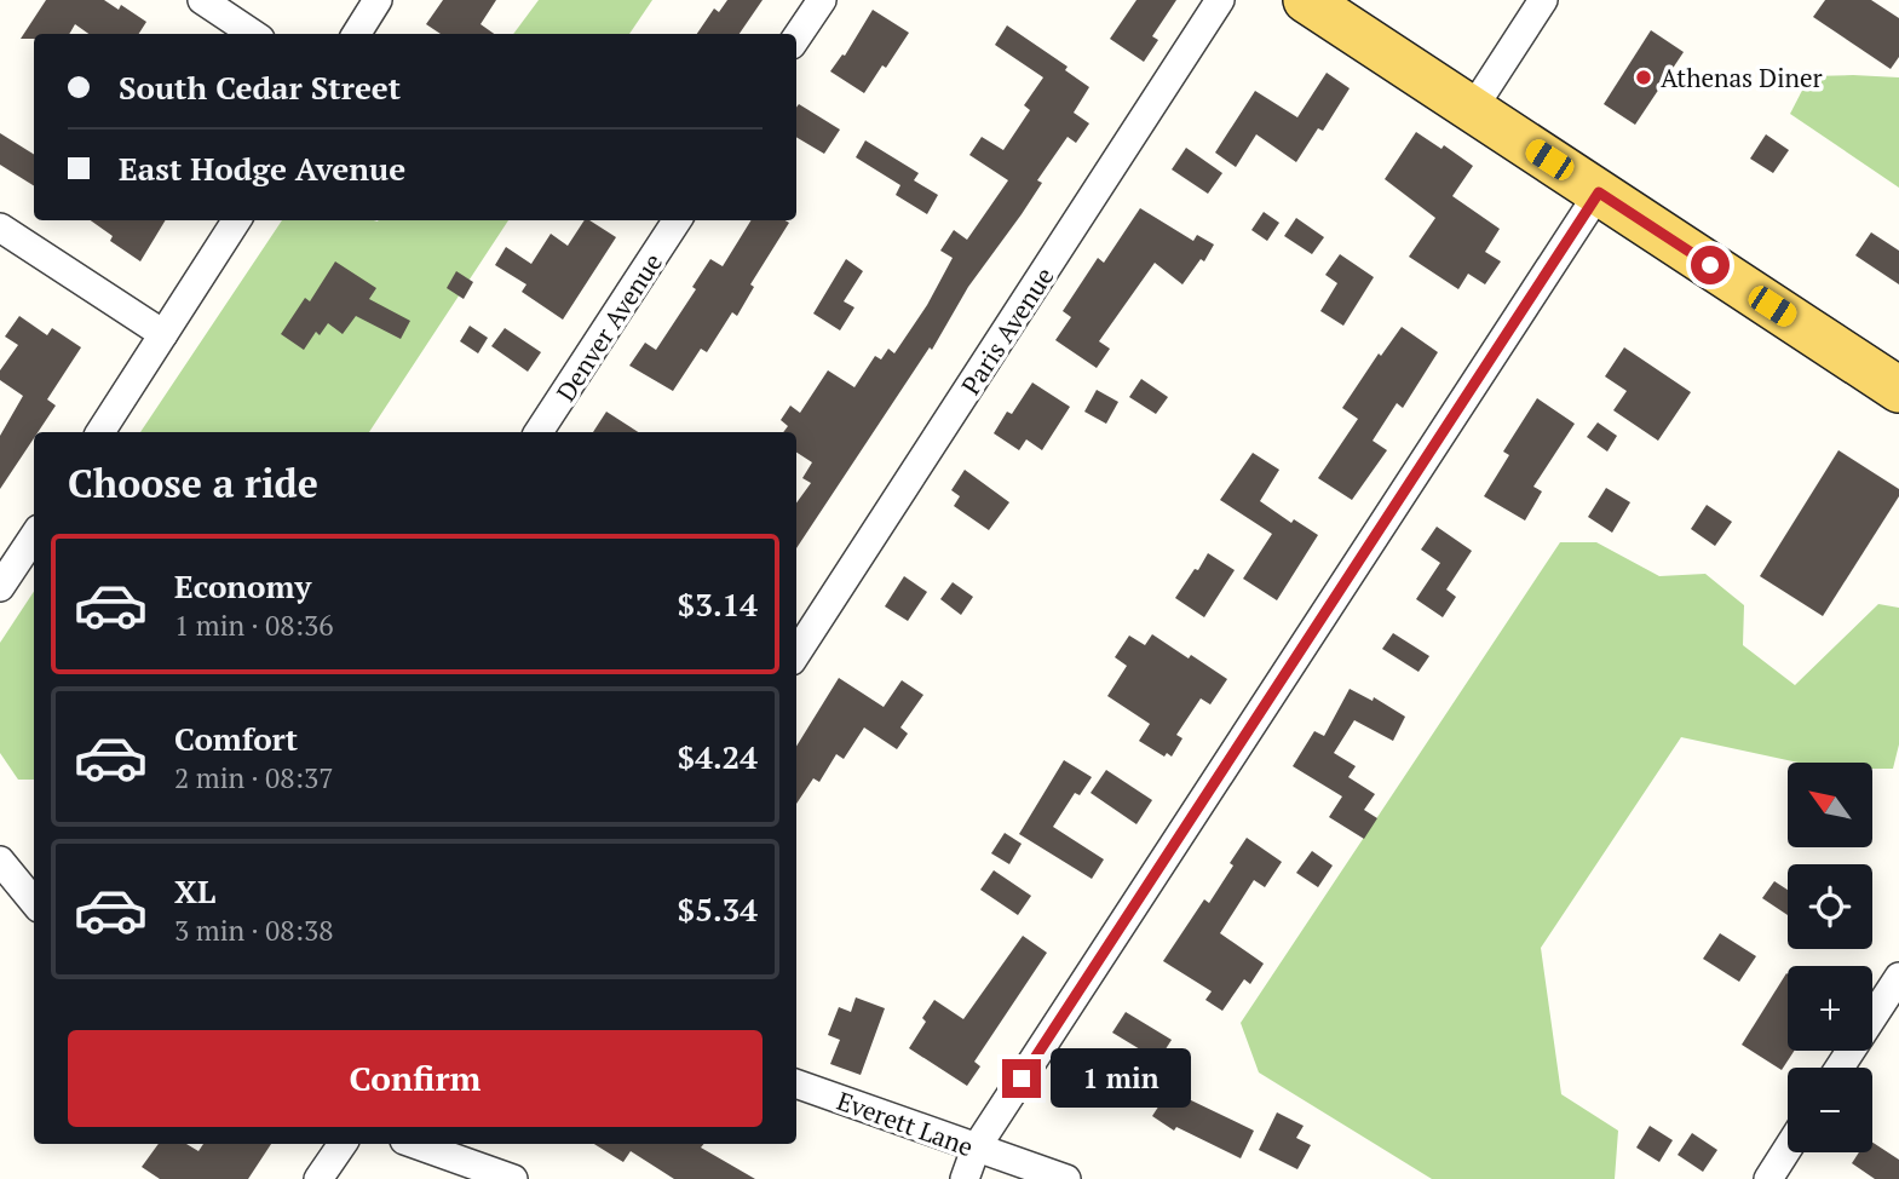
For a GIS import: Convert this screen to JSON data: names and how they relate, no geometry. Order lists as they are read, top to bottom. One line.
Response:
{"streets":{"street":["Denver Avenue","Paris Avenue","Everett Lane"]},"places":["Athenas Diner"],"north":"top left","page":{"banner":["South Cedar Street","East Hodge Avenue"],"heading":"Choose a ride","list":[{"name":"Economy","note":"1 min · 08:36","value":"$3.14"},{"name":"Comfort","note":"2 min · 08:37","value":"$4.24"},{"name":"XL","note":"3 min · 08:38","value":"$5.34"}],"map_buttons":["+","−"],"buttons":"Confirm","bubble":"1 min"}}
